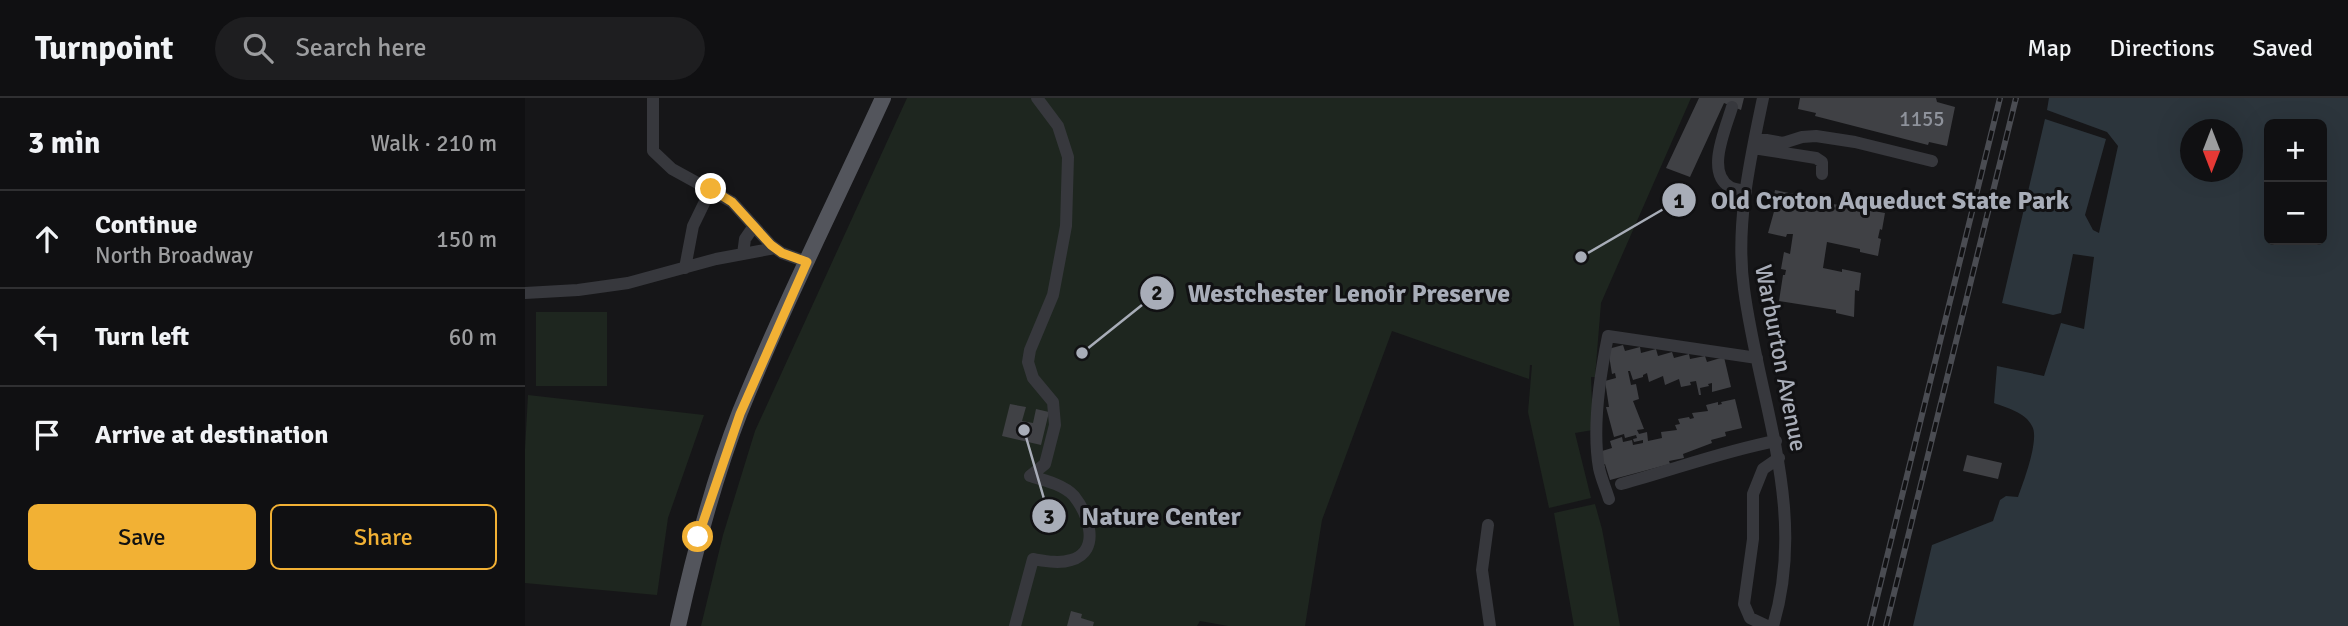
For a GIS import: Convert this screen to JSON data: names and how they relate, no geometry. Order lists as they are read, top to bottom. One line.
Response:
{"streets":{"street":["Warburton Avenue"]},"places":["Old Croton Aqueduct State Park","Westchester Lenoir Preserve","Nature Center"],"house_numbers":["1155"],"north":"bottom","page":{"header":"Turnpoint","search":"Search here","nav":["Map","Directions","Saved"],"heading":["3 min","Walk · 210 m"],"map_buttons":["+","−"],"list":[["Continue","North Broadway","150 m"],["Turn left","60 m"],"Arrive at destination"],"buttons":["Save","Share"]}}
